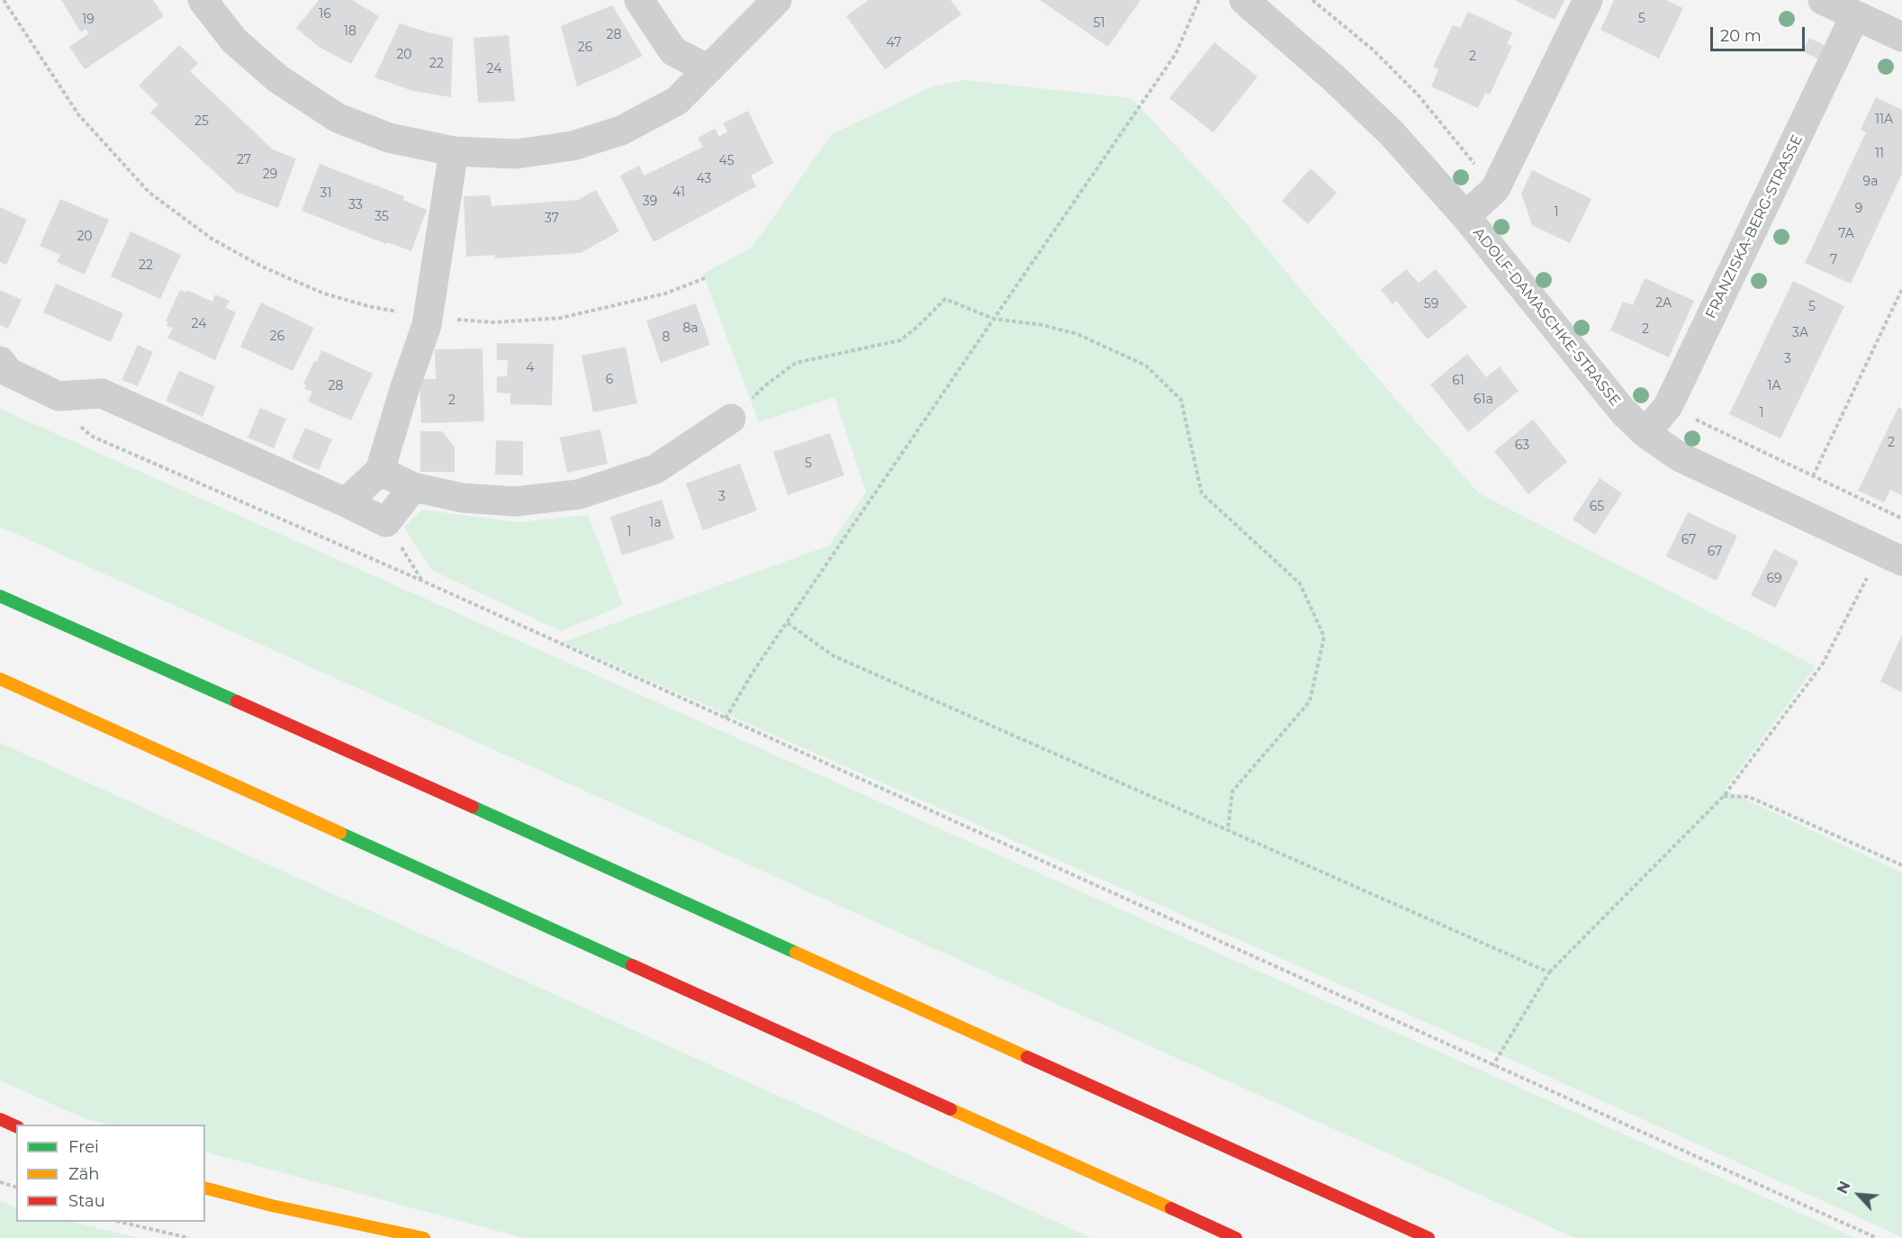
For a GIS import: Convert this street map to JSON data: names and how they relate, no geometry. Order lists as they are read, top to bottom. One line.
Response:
{"streets":{"street":["FRANZISKA-BERG-STRASSE","ADOLF-DAMASCHKE-STRASSE"]},"crossings":[["FRANZISKA-BERG-STRASSE","ADOLF-DAMASCHKE-STRASSE"]],"house_numbers":["16","5","19","51","18","28","47","26","20","2","22","24","11A","25","11","27","45","29","43","9a","41","31","39","33","9","1","35","37","7A","20","7","22","2A","59","5","24","8a","2","3A","26","8","3","4","6","61","28","1A","61a","2","1","2","63","5","3","65","1a","1","67","67","69"],"legend":["Frei","Zäh","Stau"],"scale_bar":"20 m","north":"top left"}
